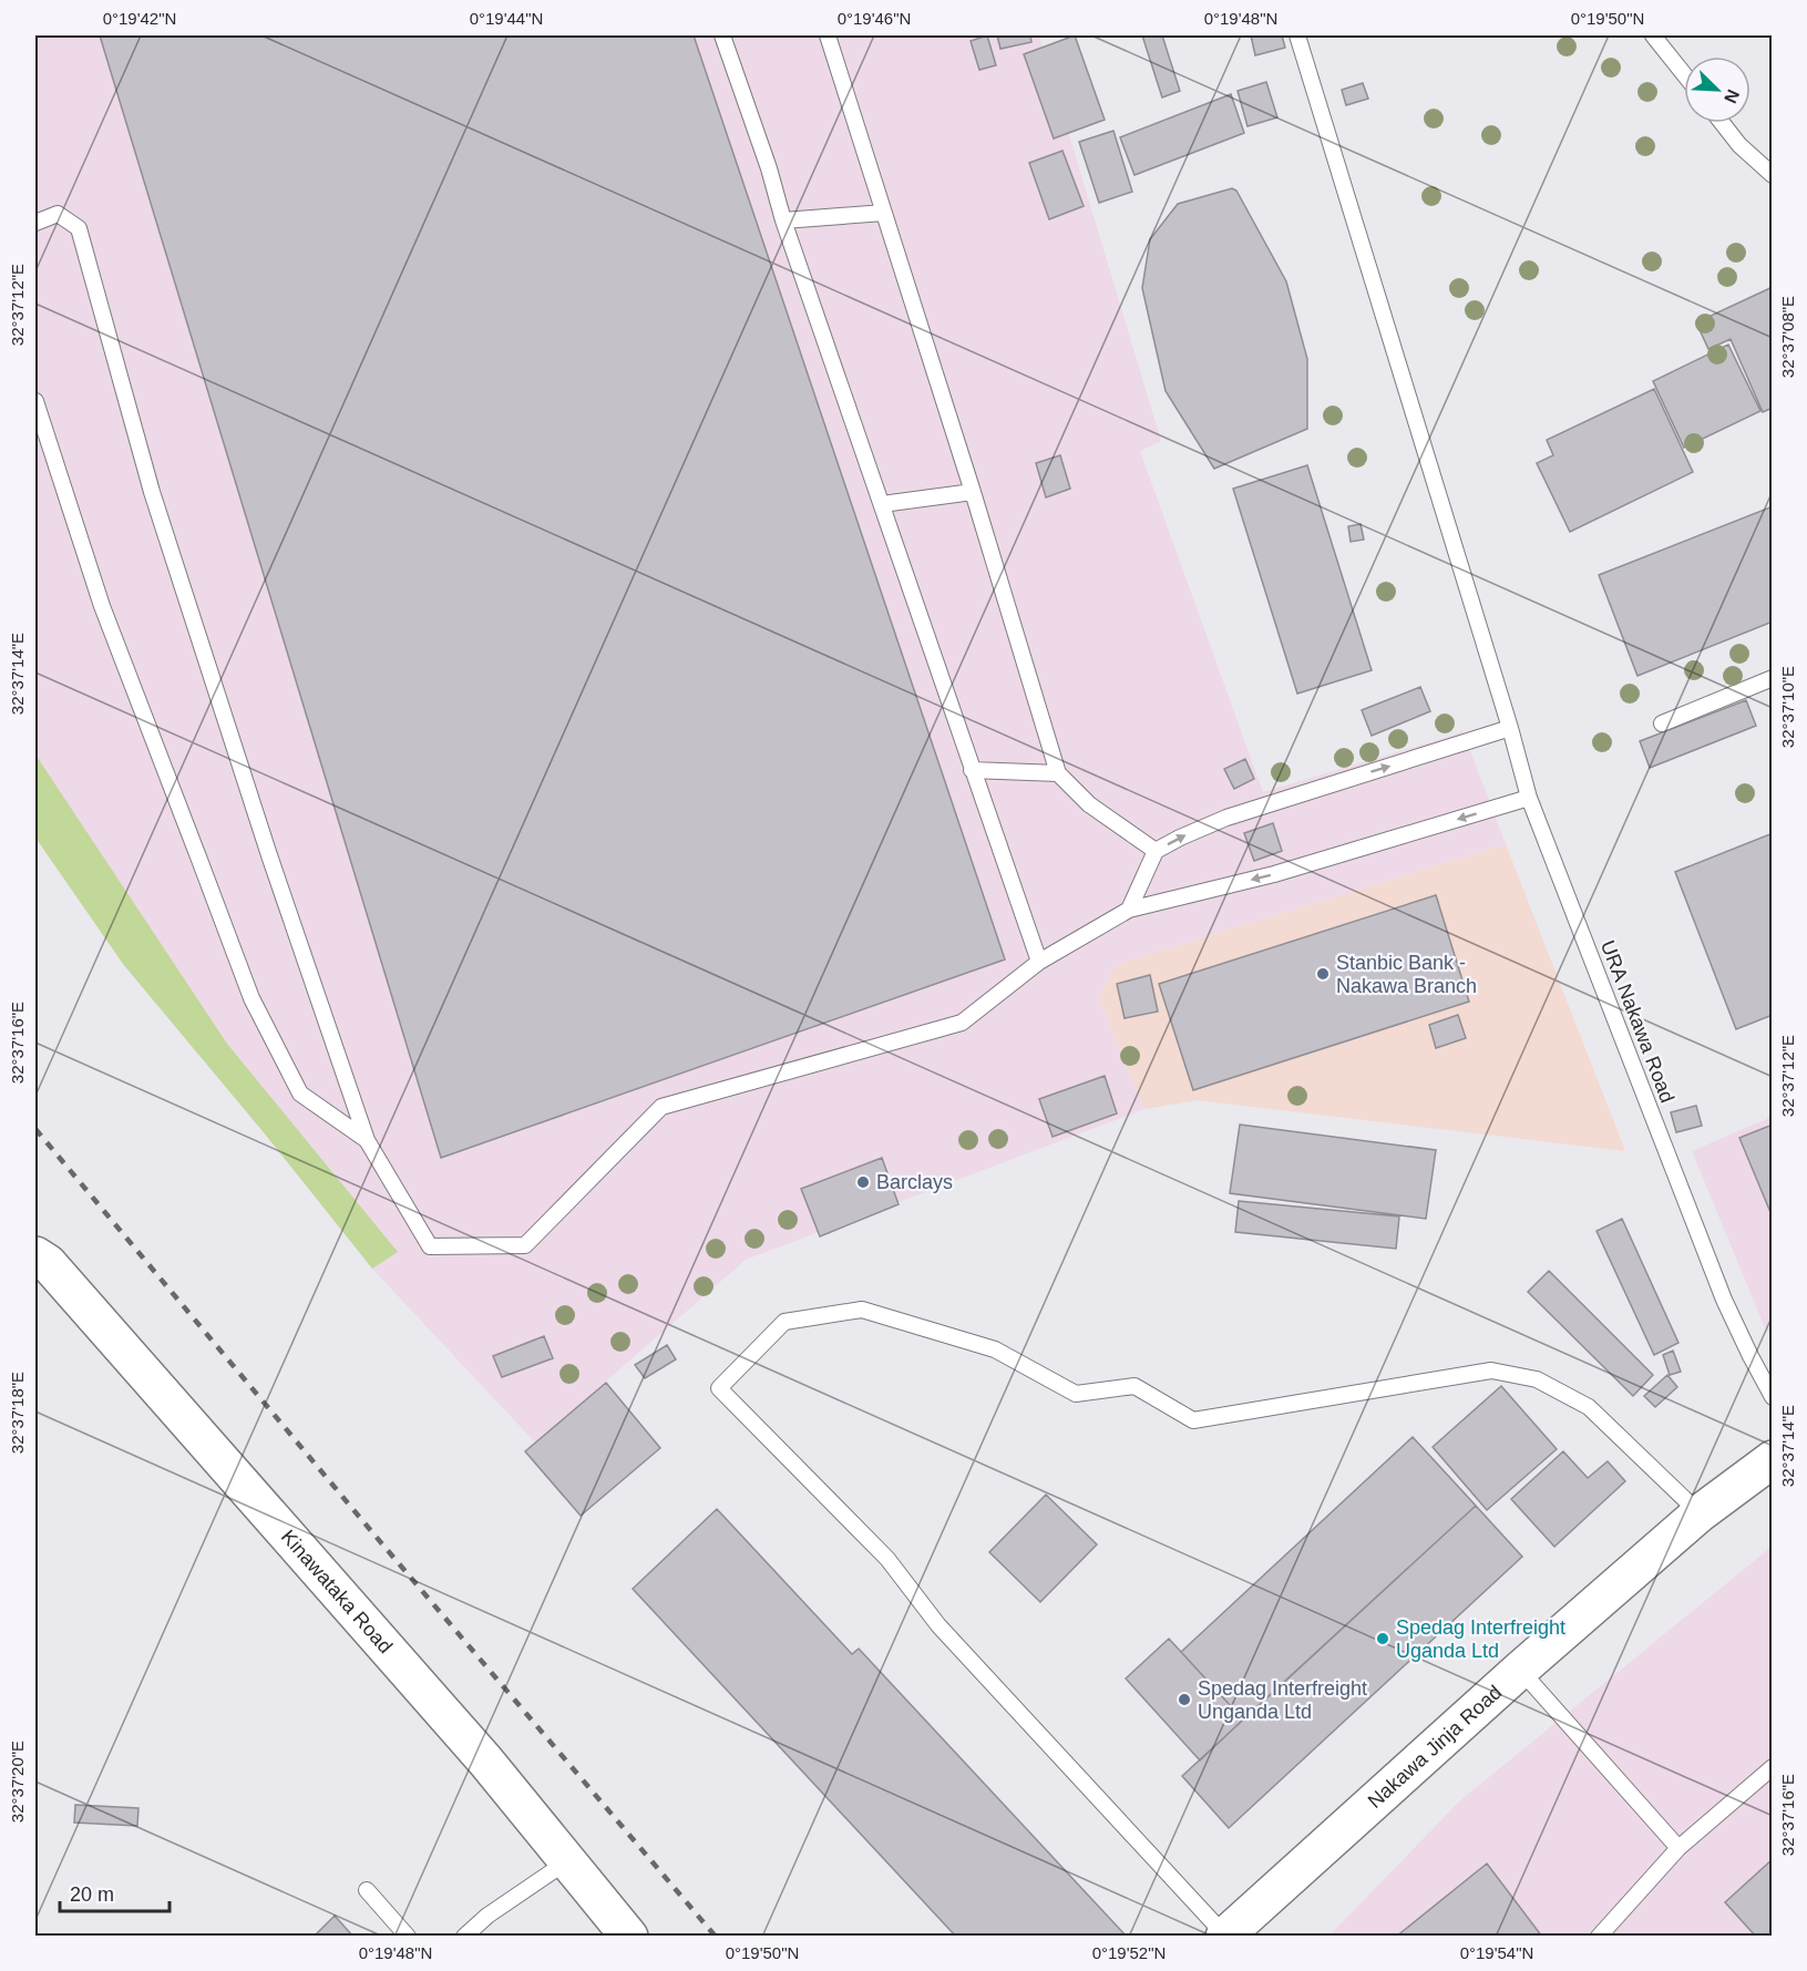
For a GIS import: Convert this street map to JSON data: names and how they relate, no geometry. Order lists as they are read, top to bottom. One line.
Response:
{"streets":{"street":["Kinawataka Road","Nakawa Jinja Road"],"lane":["URA Nakawa Road"]},"places":["Stanbic Bank - Nakawa Branch","Barclays","Spedag Interfreight Uganda Ltd","Spedag Interfreight Unganda Ltd"],"scale_bar":"20 m","north":"bottom right","coordinates":["0°19'42\"N","0°19'44\"N","0°19'46\"N","0°19'48\"N","0°19'50\"N","32°37'12\"E","32°37'08\"E","32°37'14\"E","32°37'10\"E","32°37'16\"E","32°37'18\"E","32°37'20\"E","0°19'52\"N","0°19'54\"N"]}
